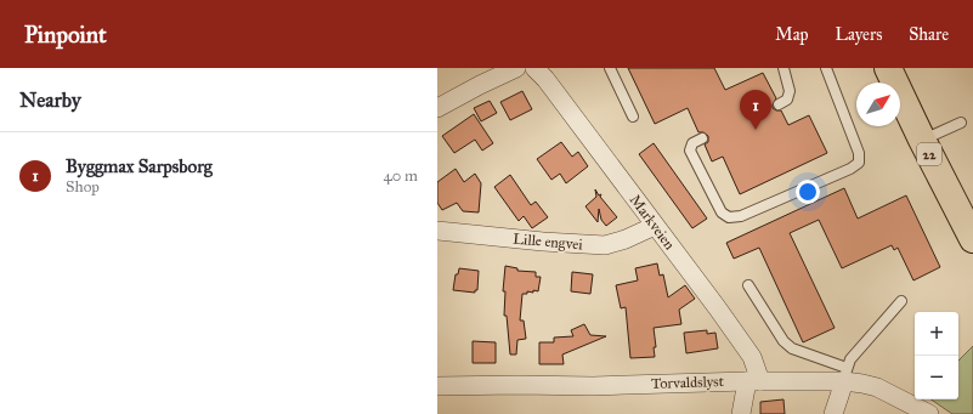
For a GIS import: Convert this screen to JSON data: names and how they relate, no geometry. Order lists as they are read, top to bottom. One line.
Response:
{"streets":{"highway":["22"],"street":["Markveien","Lille engvei","Torvaldslyst"]},"crossings":[["Markveien","Lille engvei"],["Markveien","Torvaldslyst"]],"north":"top right","page":{"header":"Pinpoint","nav":["Map","Layers","Share"],"heading":"Nearby","pins":"1","list":[{"mark":"1","name":"Byggmax Sarpsborg","note":"Shop","value":"40 m"}],"map_buttons":["+","−"]}}
